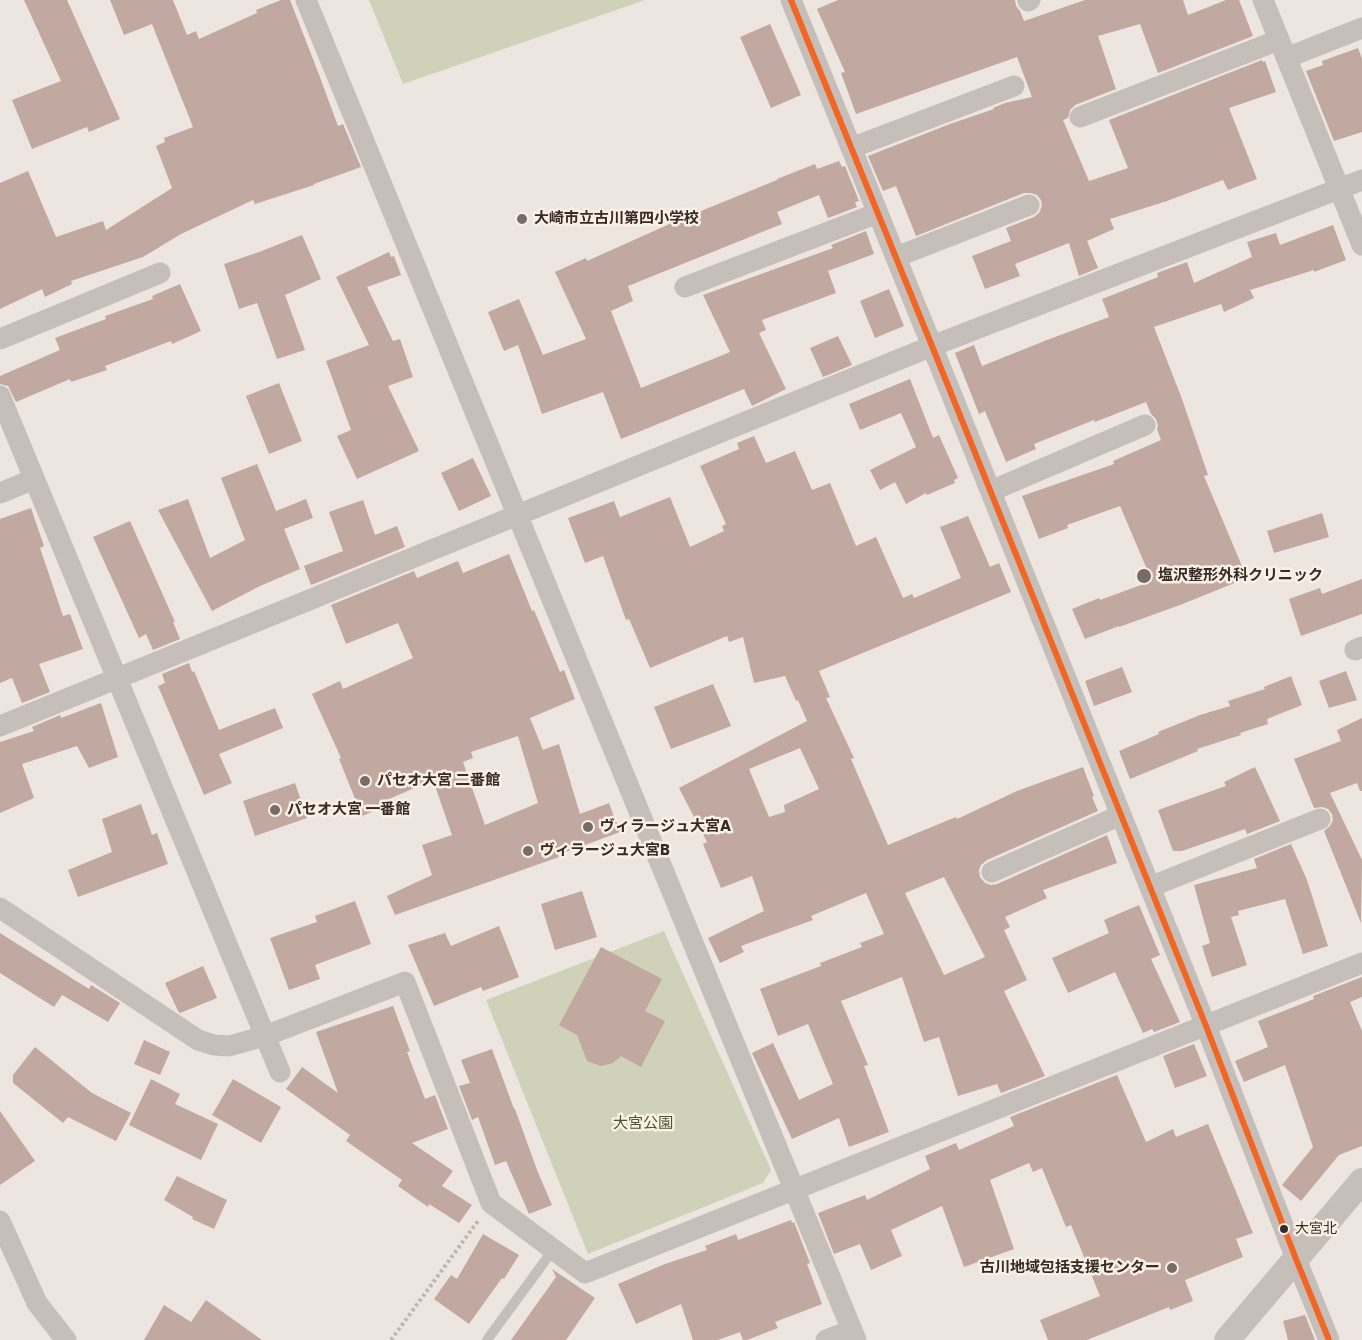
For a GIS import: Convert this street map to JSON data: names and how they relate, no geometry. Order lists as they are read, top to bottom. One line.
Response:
{"parks":["大宮公園"],"places":["大崎市立古川第四小学校","塩沢整形外科クリニック","パセオ大宮 二番館","パセオ大宮 一番館","ヴィラージュ大宮A","ヴィラージュ大宮B","大宮北","古川地域包括支援センター"]}
